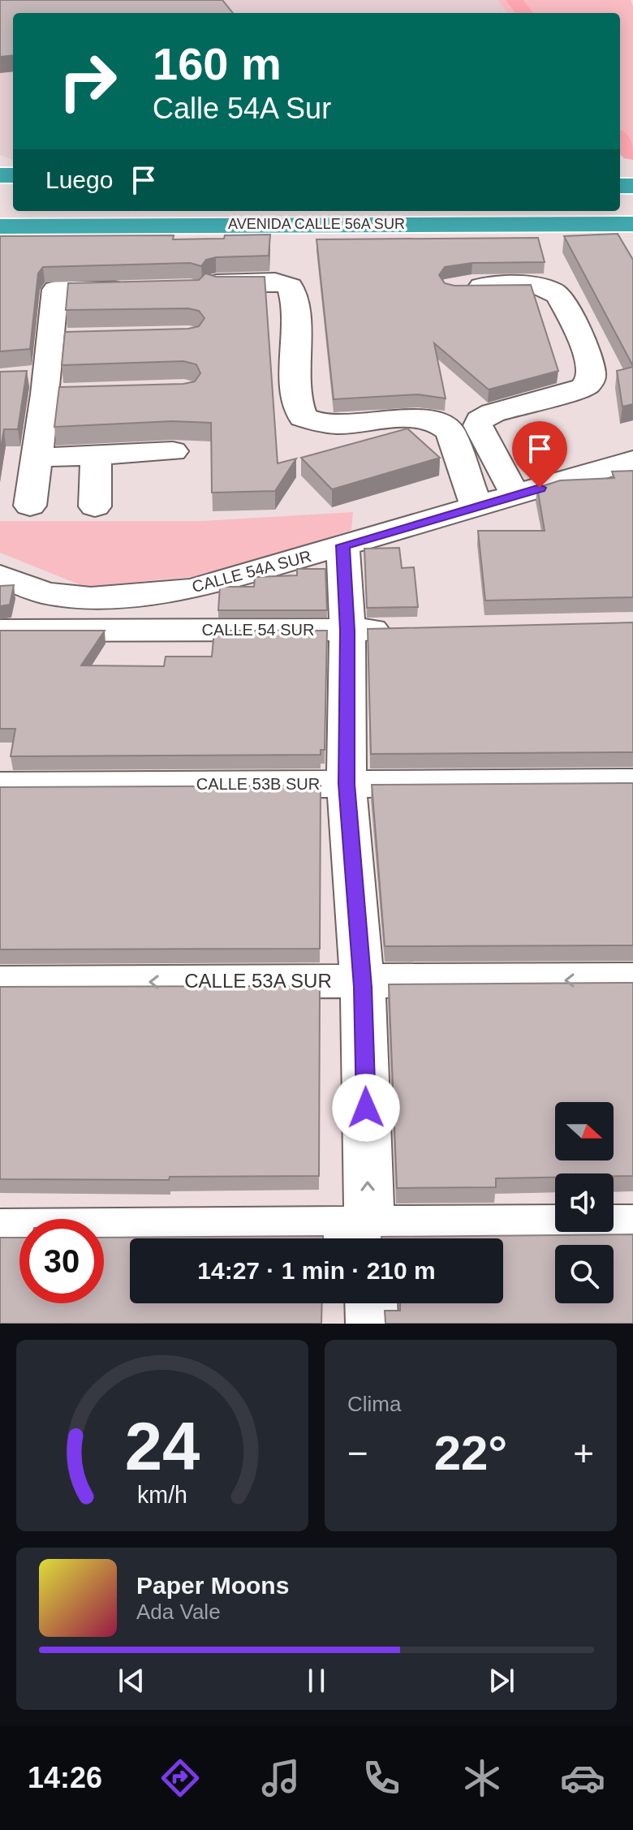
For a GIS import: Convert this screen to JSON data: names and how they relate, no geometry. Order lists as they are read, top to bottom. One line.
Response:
{"streets":{"highway":["AVENIDA CALLE 56A SUR"],"street":["CALLE 54A SUR","CALLE 54 SUR","CALLE 53B SUR","CALLE 53A SUR"]},"crossings":[["CALLE 54A SUR","CALLE 54 SUR"]],"north":"right","page":{"turn":["160 m","Calle 54A Sur"],"then":"Luego","limit":"30","trip":"14:27 · 1 min · 210 m","tile":"Clima","heat":["−","22°","+"],"song":["Paper Moons","Ada Vale"],"tabs":"14:26","gauge":["24","km/h"]}}
